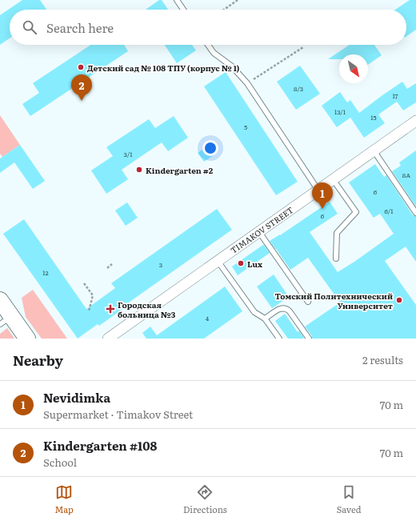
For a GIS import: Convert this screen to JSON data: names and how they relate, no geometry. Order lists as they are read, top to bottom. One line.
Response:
{"streets":{"street":["TIMAKOV STREET"]},"places":{"other":["Детский сад № 108 ТПУ (корпус № 1)","Kindergarten #2","Lux","Томский Политехнический Университет"],"health":["Городская больница №3"]},"house_numbers":["8/3","17","13/1","15","5","3/1","8А","6","6/1","6","3","12","4"],"north":"bottom right","page":{"search":"Search here","pins":["2","1"],"heading":["Nearby","2 results"],"list":[{"mark":"1","name":"Nevidimka","note":"Supermarket · Timakov Street","value":"70 m"},{"mark":"2","name":"Kindergarten #108","note":"School","value":"70 m"}],"nav":["Map","Directions","Saved"]}}
